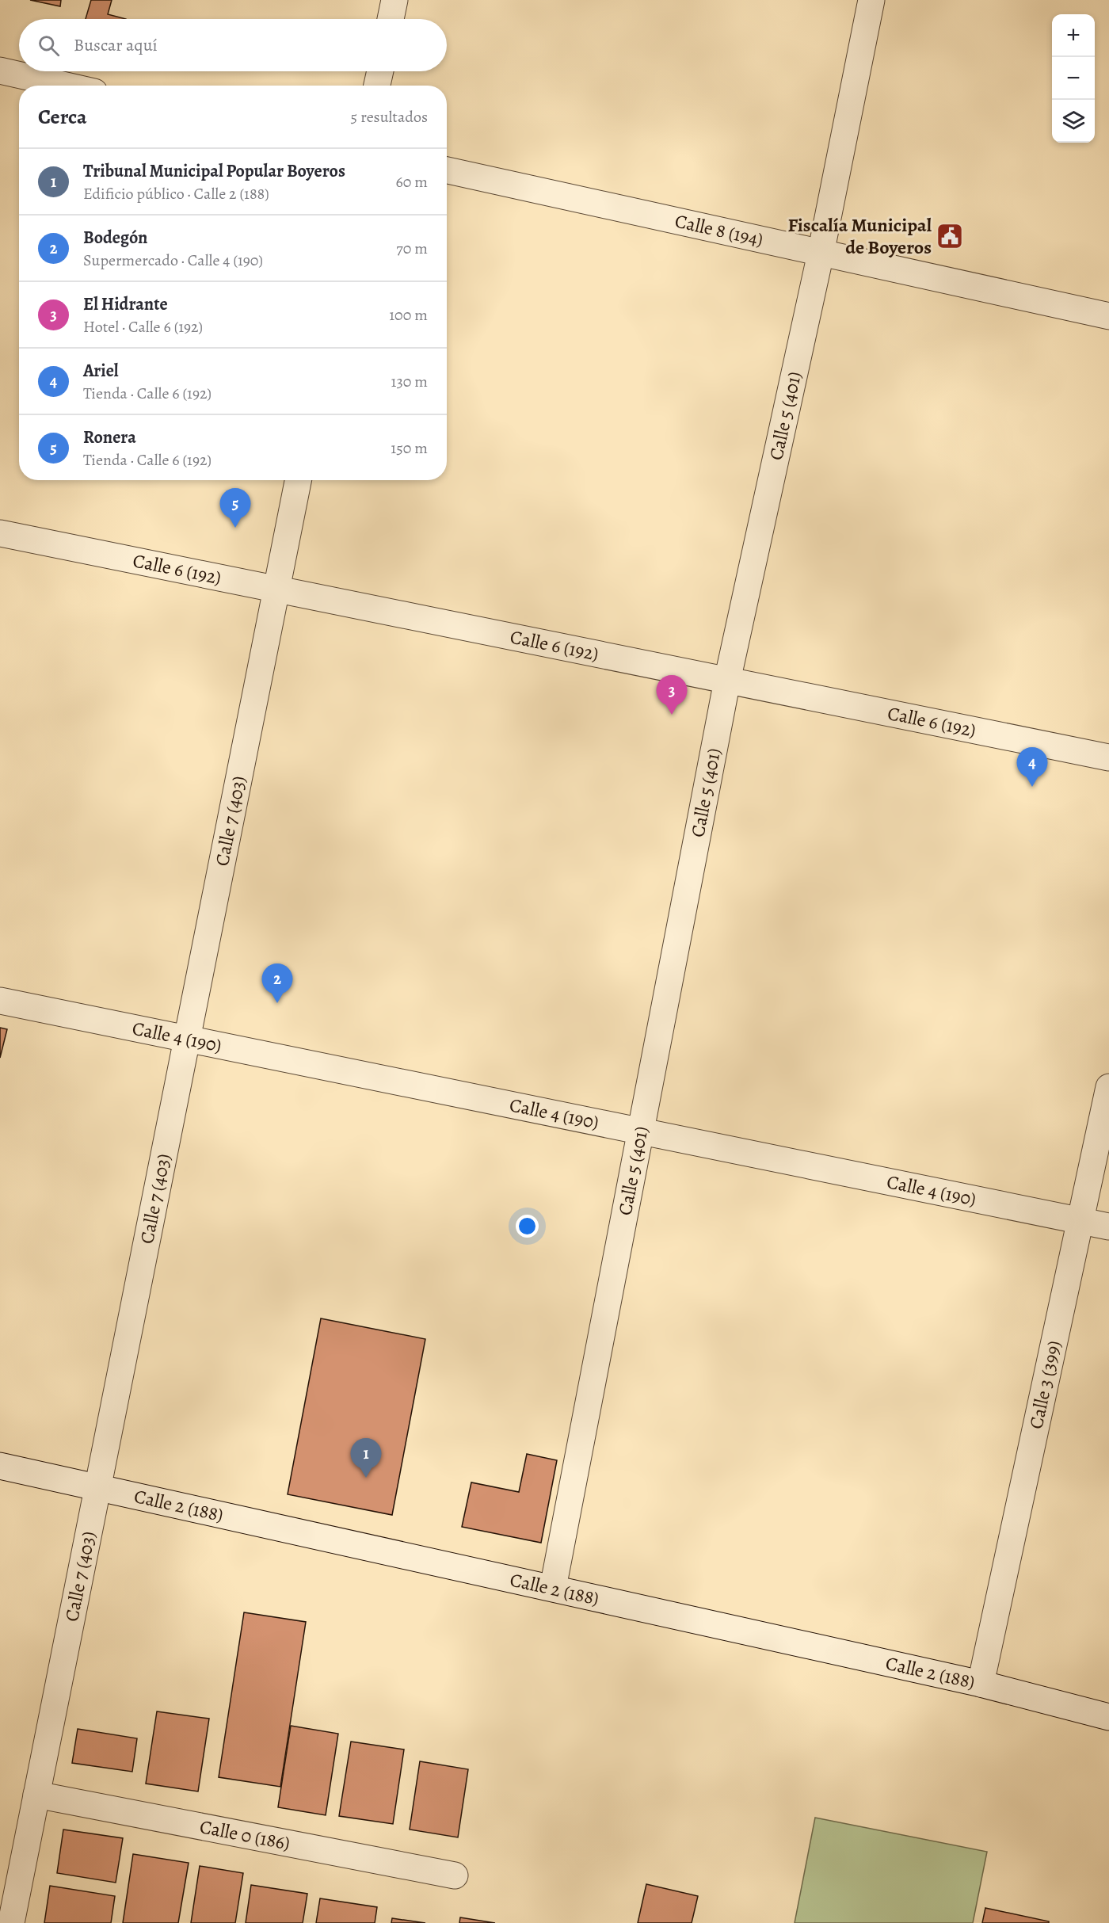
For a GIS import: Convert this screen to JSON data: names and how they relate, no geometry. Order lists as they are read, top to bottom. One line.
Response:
{"streets":{"street":["Calle 8 (194)","Calle 5 (401)","Calle 6 (192)","Calle 7 (403)","Calle 4 (190)","Calle 3 (399)","Calle 2 (188)","Calle 0 (186)"]},"crossings":[["Calle 8 (194)","Calle 5 (401)"],["Calle 5 (401)","Calle 6 (192)"],["Calle 5 (401)","Calle 4 (190)"],["Calle 5 (401)","Calle 2 (188)"],["Calle 6 (192)","Calle 7 (403)"],["Calle 7 (403)","Calle 4 (190)"],["Calle 7 (403)","Calle 2 (188)"],["Calle 7 (403)","Calle 0 (186)"],["Calle 4 (190)","Calle 3 (399)"],["Calle 3 (399)","Calle 2 (188)"]],"places":{"public building":["Fiscalía Municipal de Boyeros"]},"page":{"map_buttons":["+","−"],"search":"Buscar aquí","heading":["Cerca","5 resultados"],"list":[{"mark":"1","name":"Tribunal Municipal Popular Boyeros","note":"Edificio público · Calle 2 (188)","value":"60 m"},{"mark":"2","name":"Bodegón","note":"Supermercado · Calle 4 (190)","value":"70 m"},{"mark":"3","name":"El Hidrante","note":"Hotel · Calle 6 (192)","value":"100 m"},{"mark":"4","name":"Ariel","note":"Tienda · Calle 6 (192)","value":"130 m"},{"mark":"5","name":"Ronera","note":"Tienda · Calle 6 (192)","value":"150 m"}],"pins":["5","3","4","2","1"]}}
